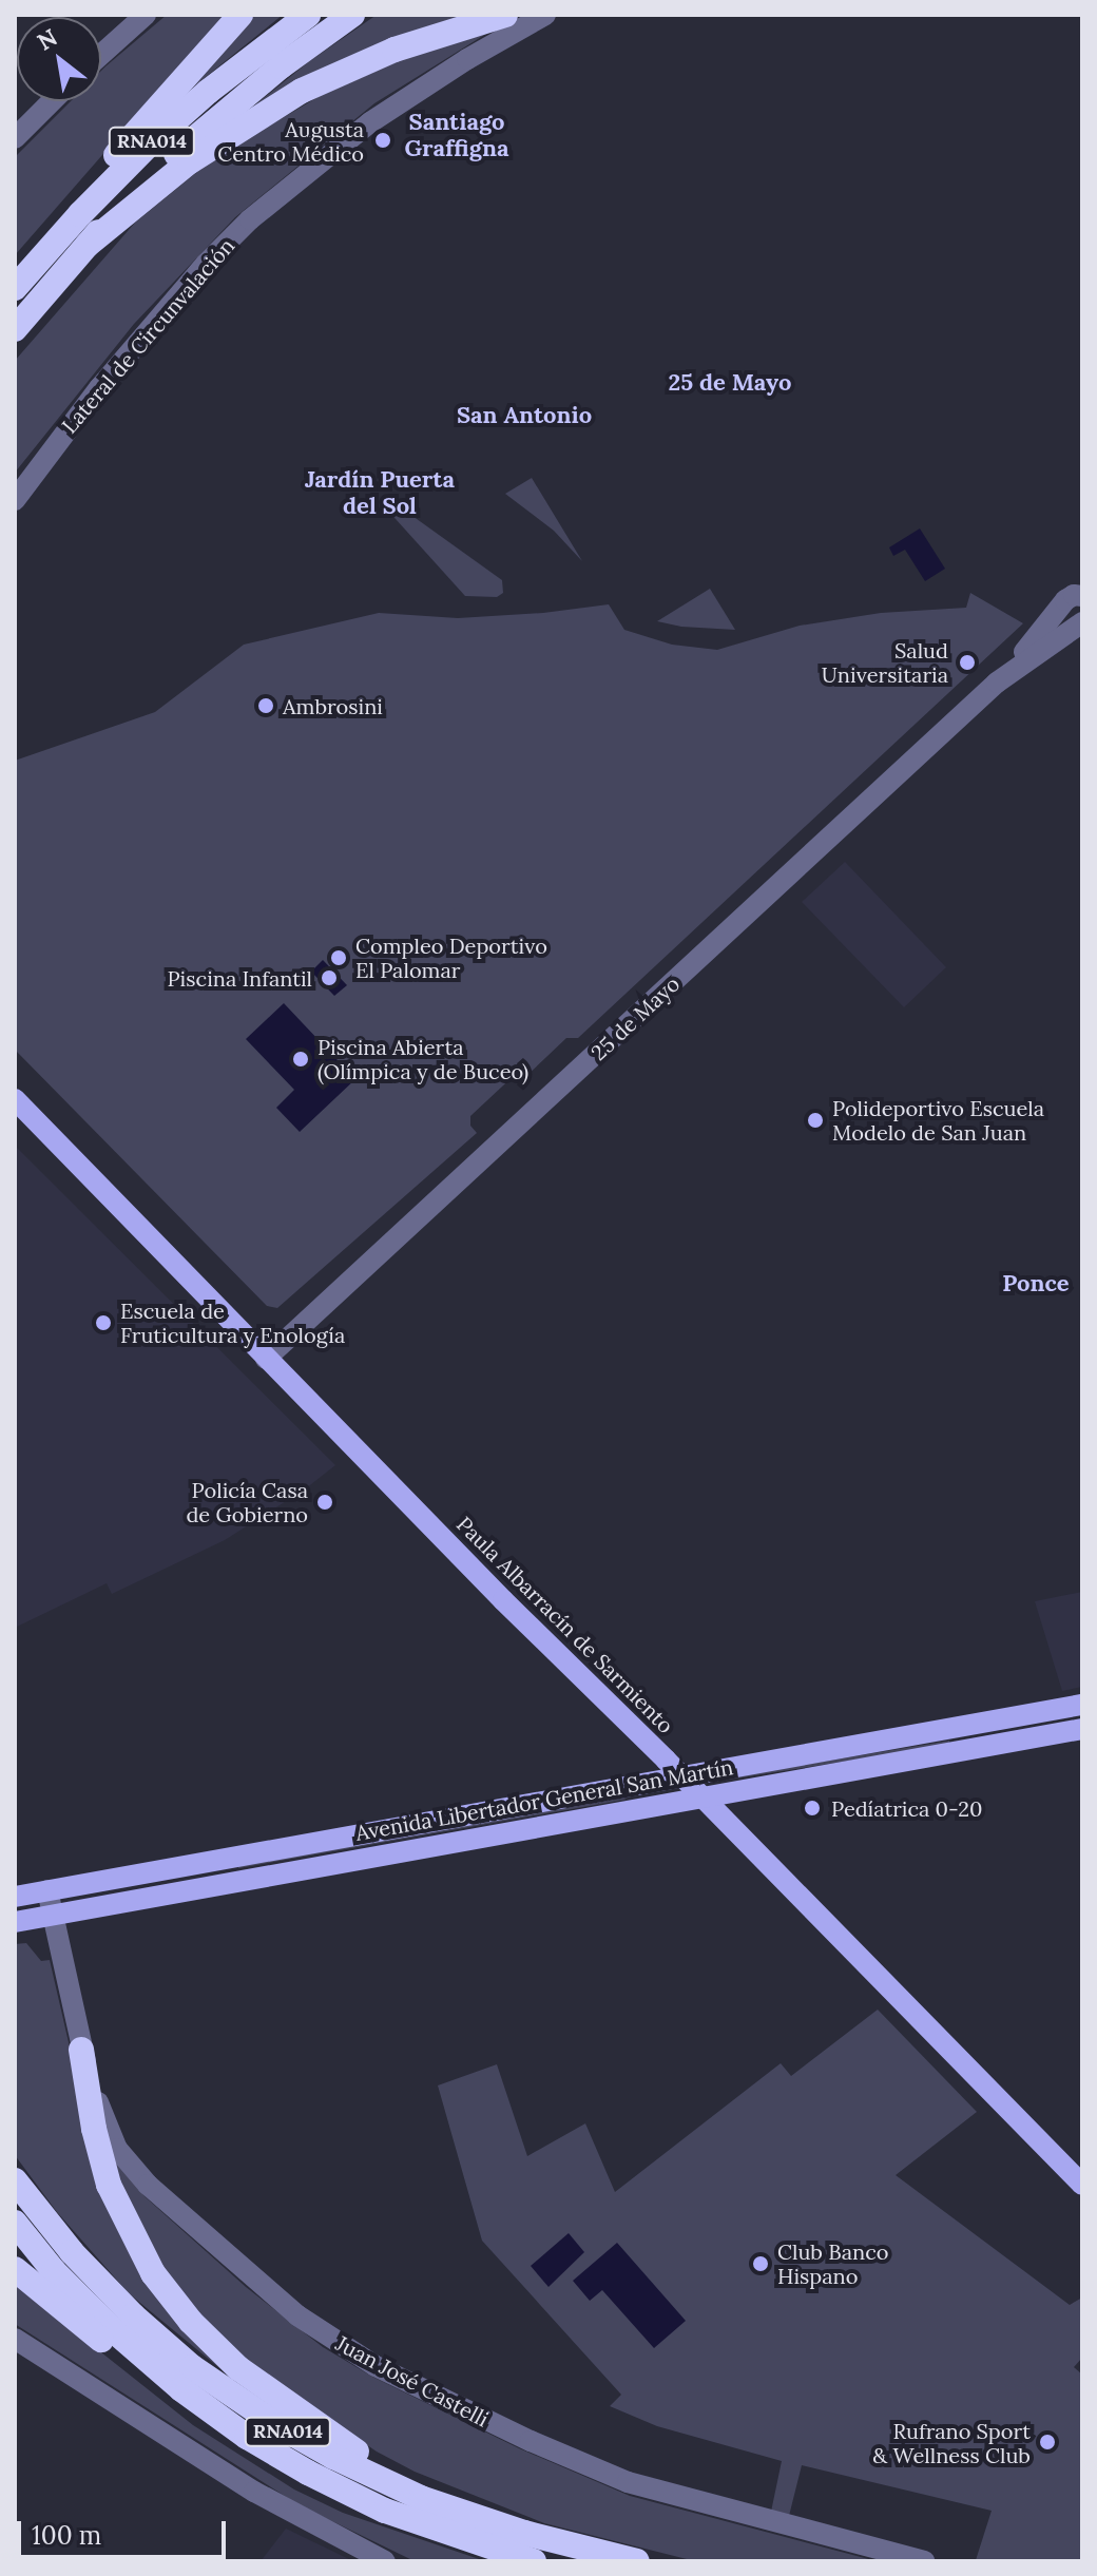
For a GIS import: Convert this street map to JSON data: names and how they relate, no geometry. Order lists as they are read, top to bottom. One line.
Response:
{"streets":{"highway":["RNA014"],"main road":["Paula Albarracín de Sarmiento","Avenida Libertador General San Martín"],"street":["Lateral de Circunvalación","25 de Mayo","Juan José Castelli"]},"crossings":[["25 de Mayo","Paula Albarracín de Sarmiento"],["Paula Albarracín de Sarmiento","Avenida Libertador General San Martín"],["Avenida Libertador General San Martín","Juan José Castelli"]],"districts":["Santiago Graffigna","25 de Mayo","San Antonio","Jardín Puerta del Sol","Ponce"],"places":["Augusta Centro Médico","Salud Universitaria","Ambrosini","Compleo Deportivo El Palomar","Piscina Infantil","Piscina Abierta (Olímpica y de Buceo)","Polideportivo Escuela Modelo de San Juan","Escuela de Fruticultura y Enología","Policía Casa de Gobierno","Pedíatrica 0-20","Club Banco Hispano","Rufrano Sport & Wellness Club"],"scale_bar":"100 m","north":"top left"}
